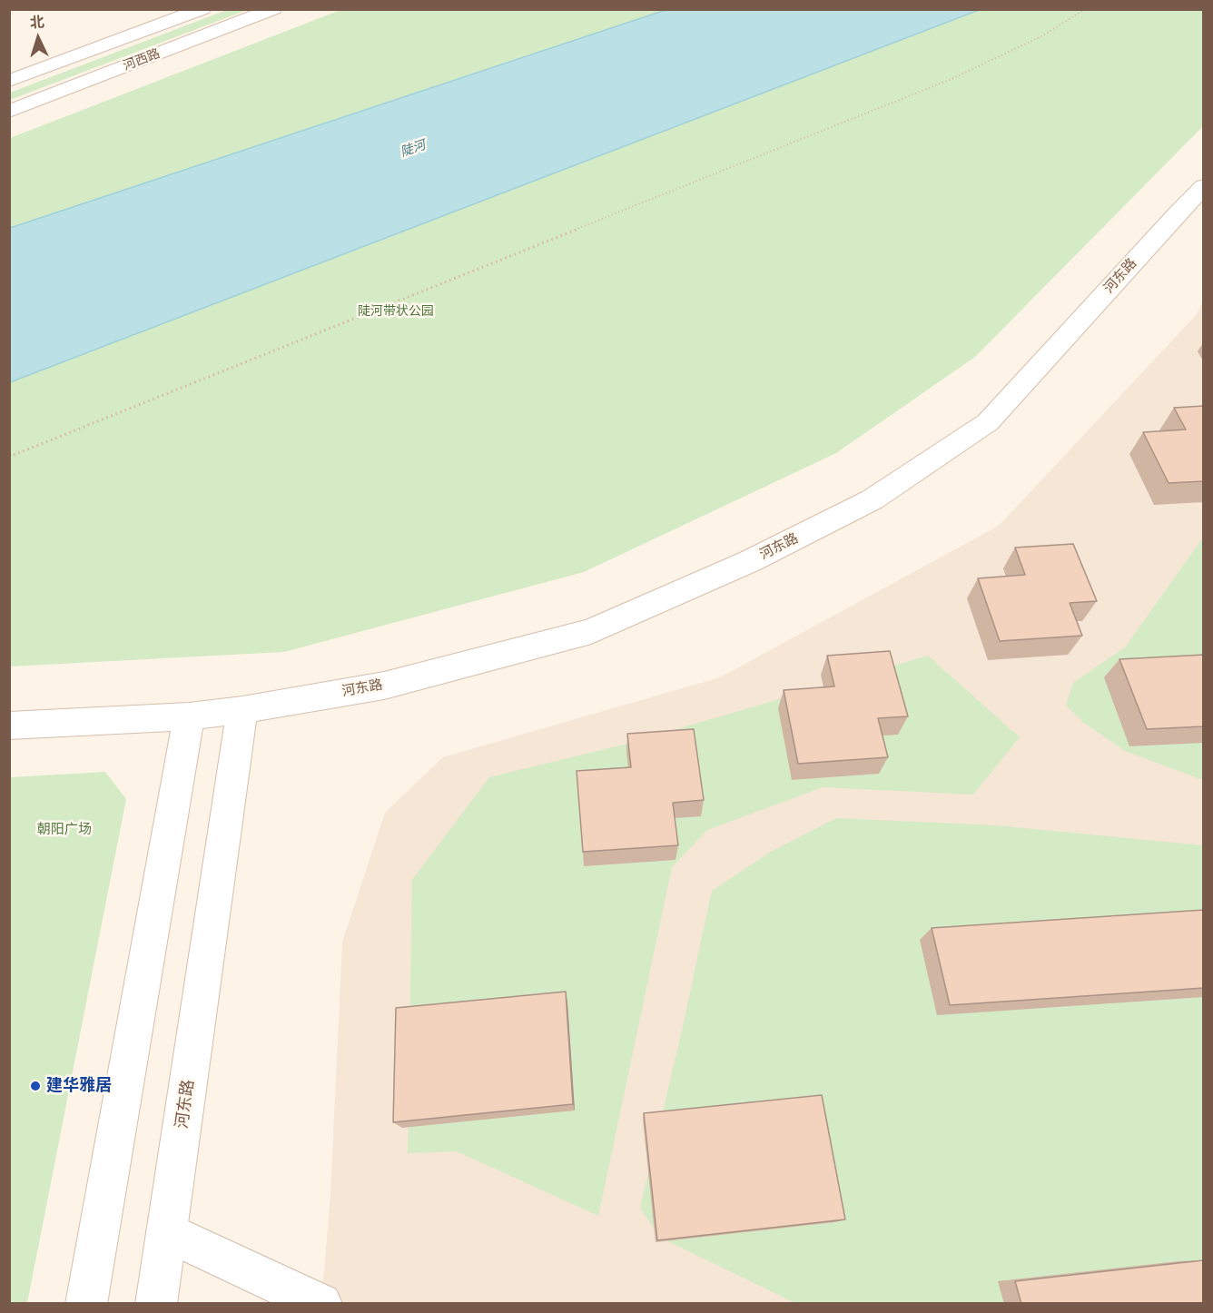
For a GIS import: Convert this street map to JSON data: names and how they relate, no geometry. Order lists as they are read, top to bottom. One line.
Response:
{"streets":{"street":["河西路","河东路"]},"water":["陡河"],"parks":["陡河带状公园","朝阳广场"],"places":["建华雅居"],"north":"top"}
